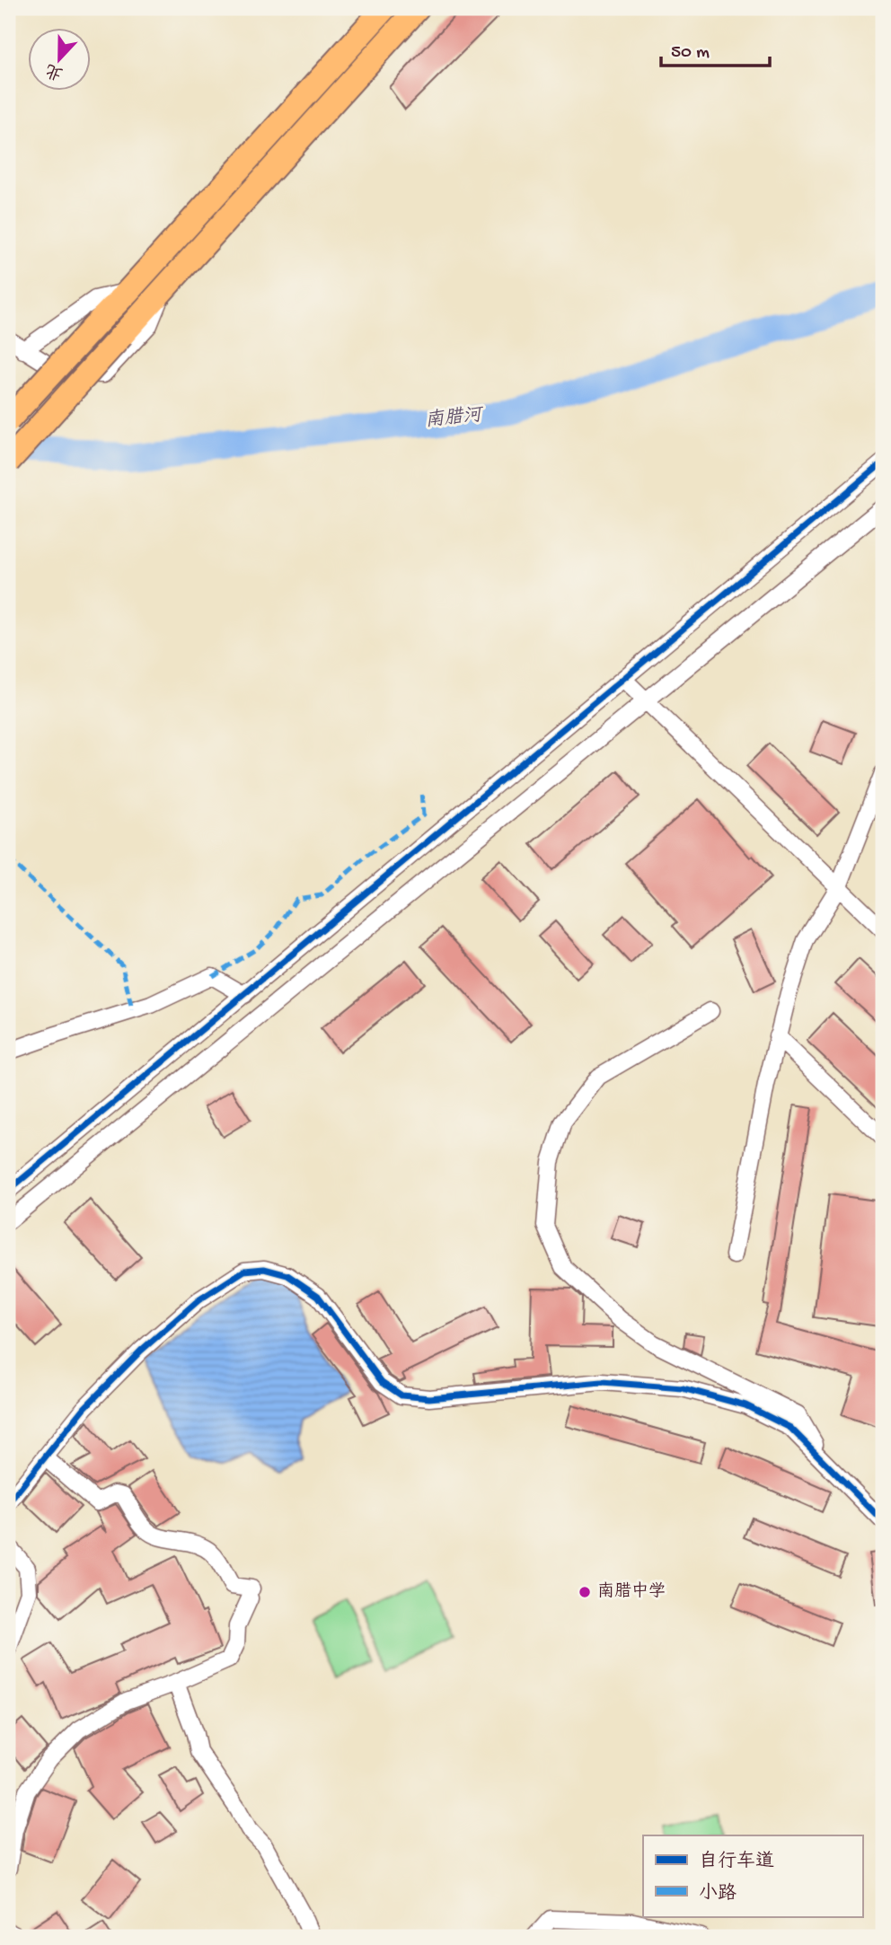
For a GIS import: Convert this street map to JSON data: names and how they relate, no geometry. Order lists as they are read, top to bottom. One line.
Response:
{"water":["南腊河"],"places":["南腊中学"],"legend":["自行车道","小路"],"scale_bar":"50 m","north":"bottom"}
